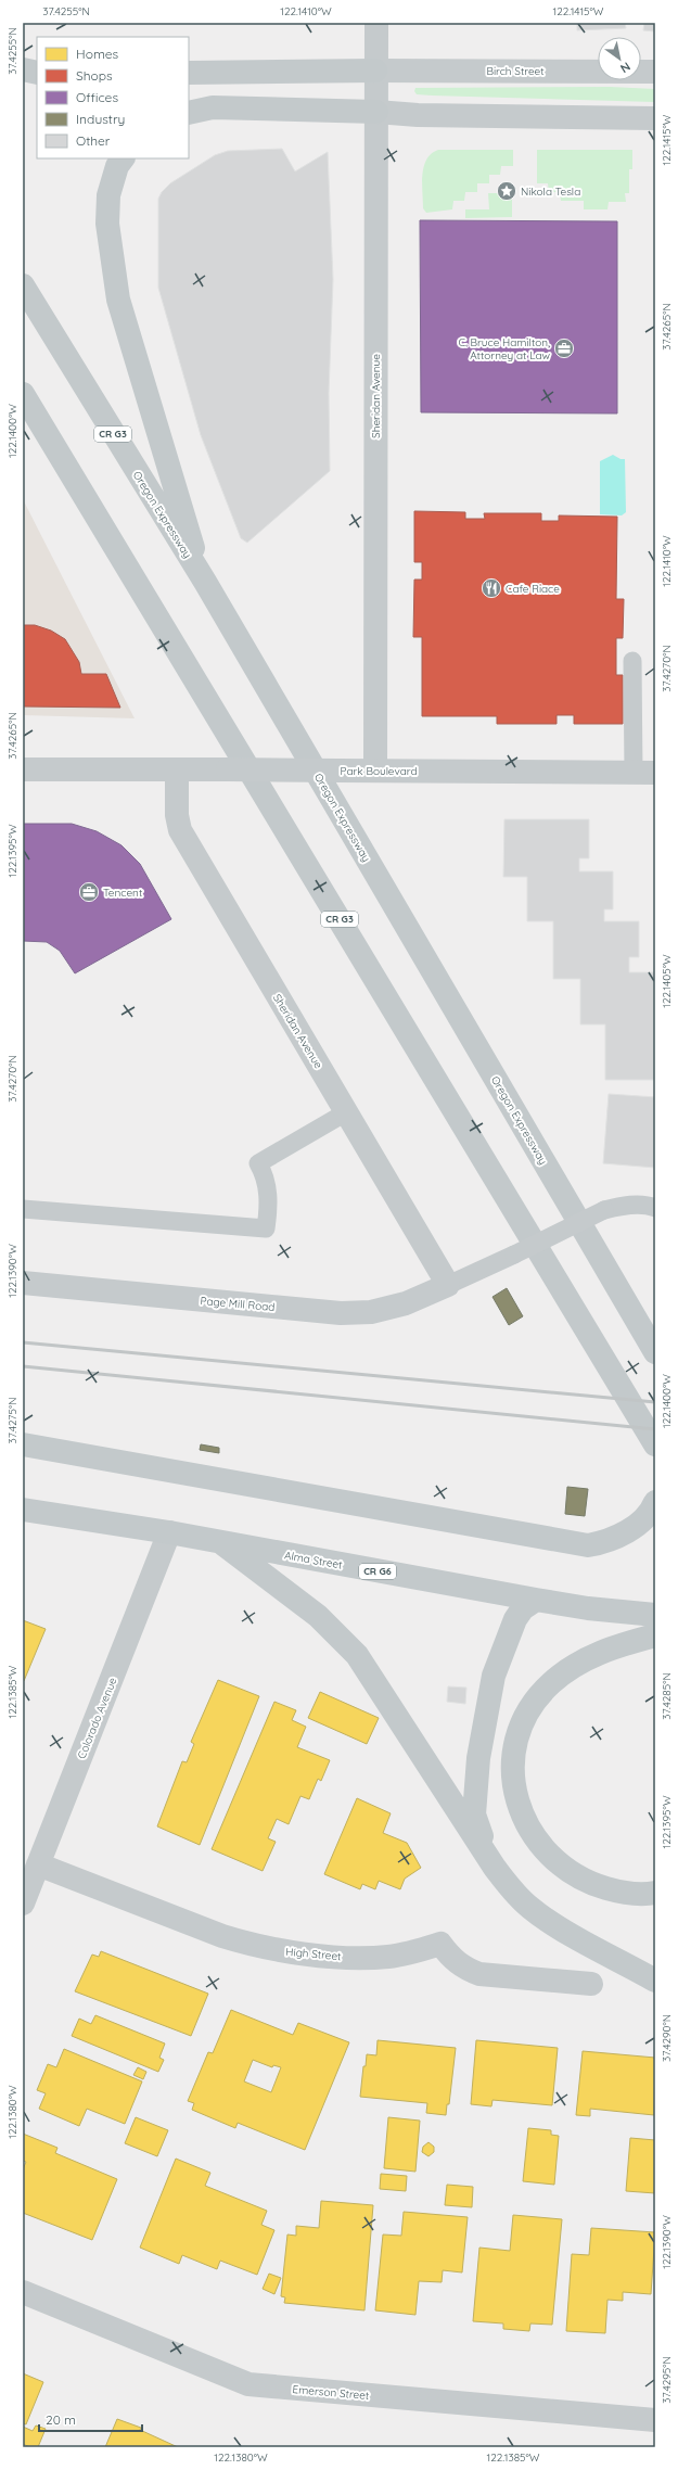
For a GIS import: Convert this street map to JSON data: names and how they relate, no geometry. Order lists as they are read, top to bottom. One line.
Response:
{"streets":{"main road":["CR G3","Oregon Expressway","Alma Street","CR G6"],"street":["Birch Street","Sheridan Avenue","Park Boulevard","Page Mill Road","Colorado Avenue","High Street","Emerson Street"]},"crossings":[["Birch Street","Sheridan Avenue"],["Sheridan Avenue","Park Boulevard"],["Sheridan Avenue","Page Mill Road"],["Alma Street","Colorado Avenue"],["Colorado Avenue","High Street"]],"places":{"place":["Nikola Tesla"],"office":["C. Bruce Hamilton, Attorney at Law","Tencent"],"restaurant":["Cafe Riace"]},"legend":["Homes","Shops","Offices","Industry","Other"],"scale_bar":"20 m","north":"bottom right","coordinates":["37.4255°N","122.1410°W","122.1415°W","37.4265°N","122.1400°W","37.4270°N","122.1395°W","122.1405°W","122.1390°W","37.4275°N","122.1385°W","37.4285°N","37.4290°N","122.1380°W","37.4295°N"]}
